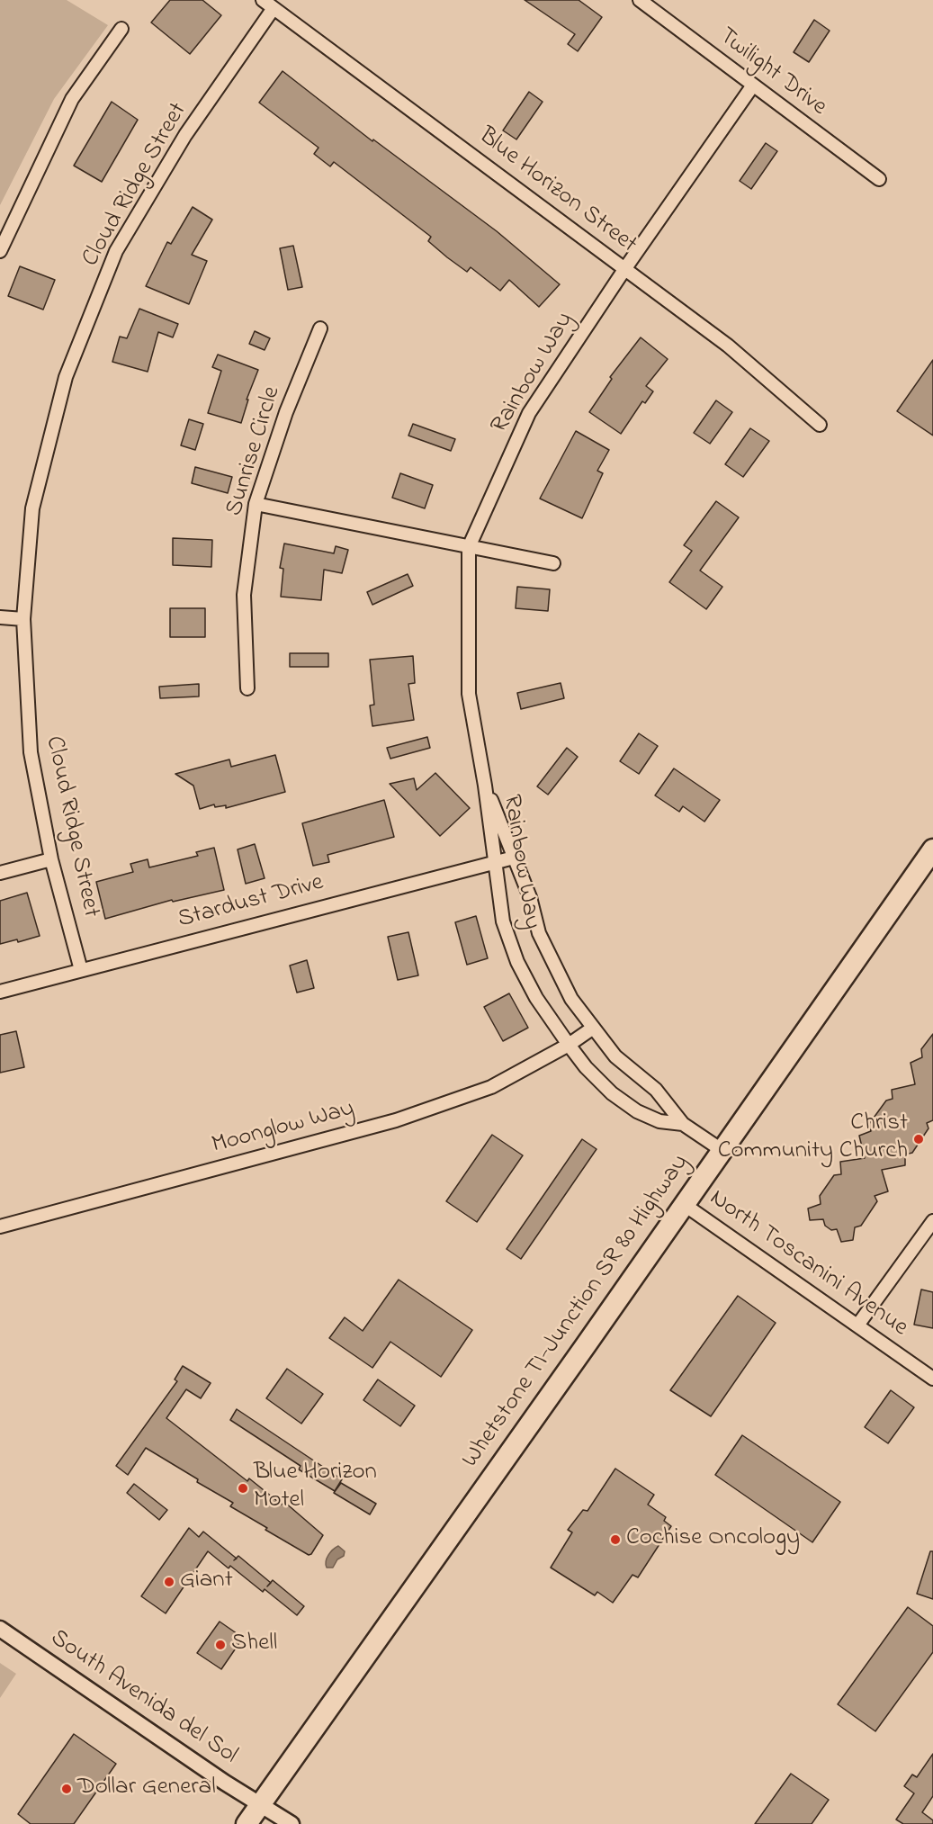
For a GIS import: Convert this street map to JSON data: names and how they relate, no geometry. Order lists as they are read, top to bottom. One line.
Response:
{"streets":{"highway":["Whetstone TI-Junction SR 80 Highway"],"street":["Twilight Drive","Cloud Ridge Street","Blue Horizon Street","Rainbow Way","Sunrise Circle","Stardust Drive","Moonglow Way","North Toscanini Avenue","South Avenida del Sol"]},"crossings":[["Twilight Drive","Rainbow Way"],["Cloud Ridge Street","Blue Horizon Street"],["Cloud Ridge Street","Stardust Drive"],["Blue Horizon Street","Rainbow Way"],["Rainbow Way","Stardust Drive"],["Rainbow Way","Moonglow Way"],["Rainbow Way","Whetstone TI-Junction SR 80 Highway"],["North Toscanini Avenue","Whetstone TI-Junction SR 80 Highway"],["Whetstone TI-Junction SR 80 Highway","South Avenida del Sol"]],"places":["Christ Community Church","Blue Horizon Motel","Cochise Oncology","Giant","Shell","Dollar General"]}
